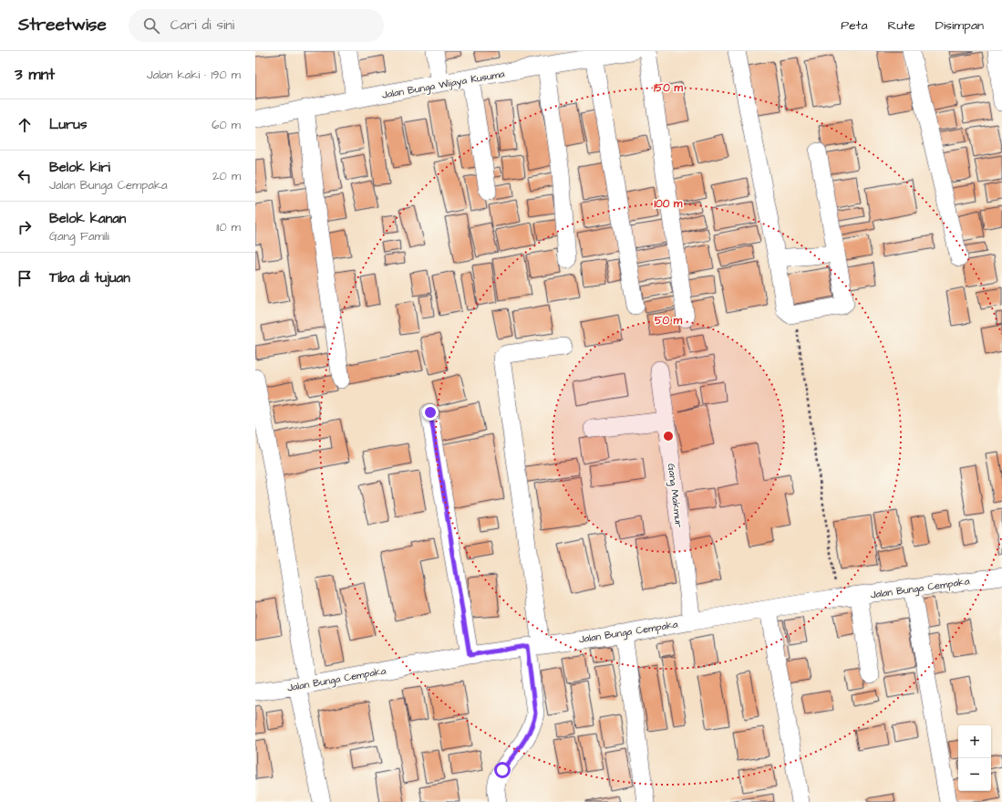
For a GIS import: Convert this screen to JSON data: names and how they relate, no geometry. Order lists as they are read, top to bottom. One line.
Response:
{"streets":{"street":["Jalan Bunga Wijaya Kusuma","Gang Makmur","Jalan Bunga Cempaka"]},"crossings":[["Gang Makmur","Jalan Bunga Cempaka"]],"page":{"header":"Streetwise","search":"Cari di sini","nav":["Peta","Rute","Disimpan"],"heading":["3 mnt","Jalan kaki · 190 m"],"list":[["Lurus","60 m"],["Belok kiri","Jalan Bunga Cempaka","20 m"],["Belok kanan","Gang Famili","110 m"],"Tiba di tujuan"],"map_buttons":["+","−"]},"rings":["150 m","100 m","50 m"]}
